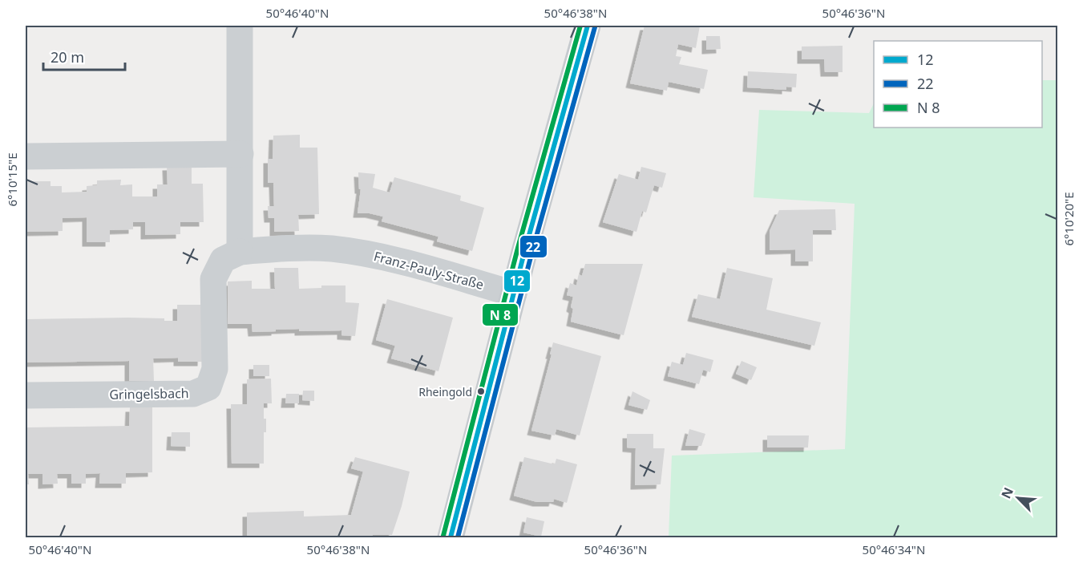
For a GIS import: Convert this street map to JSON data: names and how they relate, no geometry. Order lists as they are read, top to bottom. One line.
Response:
{"streets":{"street":["Franz-Pauly-Straße","Gringelsbach"]},"crossings":[["Franz-Pauly-Straße","Gringelsbach"]],"places":["Rheingold"],"lines":["transit line 12","transit line 22"],"legend":["12","22","N 8"],"scale_bar":"20 m","north":"top left","coordinates":["50°46'40\"N","50°46'38\"N","50°46'36\"N","6°10'15\"E","6°10'20\"E","50°46'34\"N"]}
